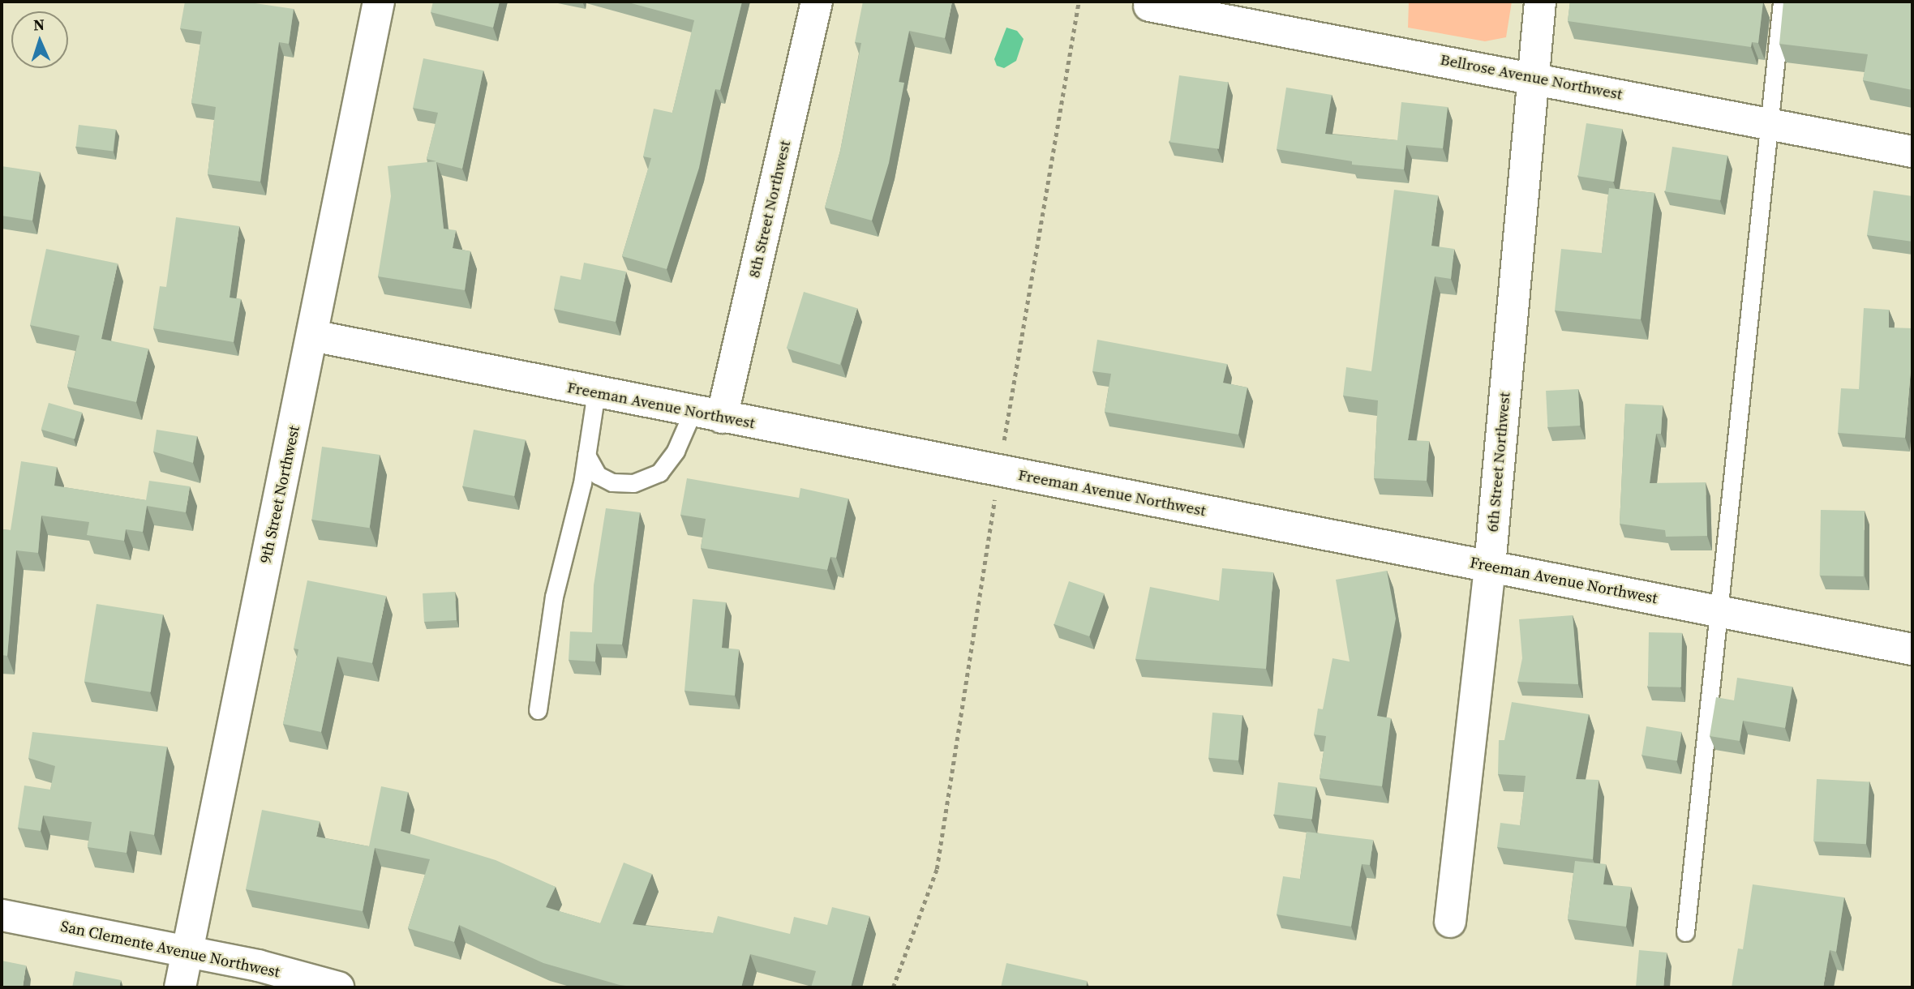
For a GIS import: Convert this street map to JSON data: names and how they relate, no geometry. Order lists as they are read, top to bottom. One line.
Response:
{"streets":{"street":["Bellrose Avenue Northwest","8th Street Northwest","Freeman Avenue Northwest","6th Street Northwest","9th Street Northwest","San Clemente Avenue Northwest"]},"crossings":[["Bellrose Avenue Northwest","6th Street Northwest"],["8th Street Northwest","Freeman Avenue Northwest"],["Freeman Avenue Northwest","6th Street Northwest"],["Freeman Avenue Northwest","9th Street Northwest"],["9th Street Northwest","San Clemente Avenue Northwest"]],"north":"top"}
